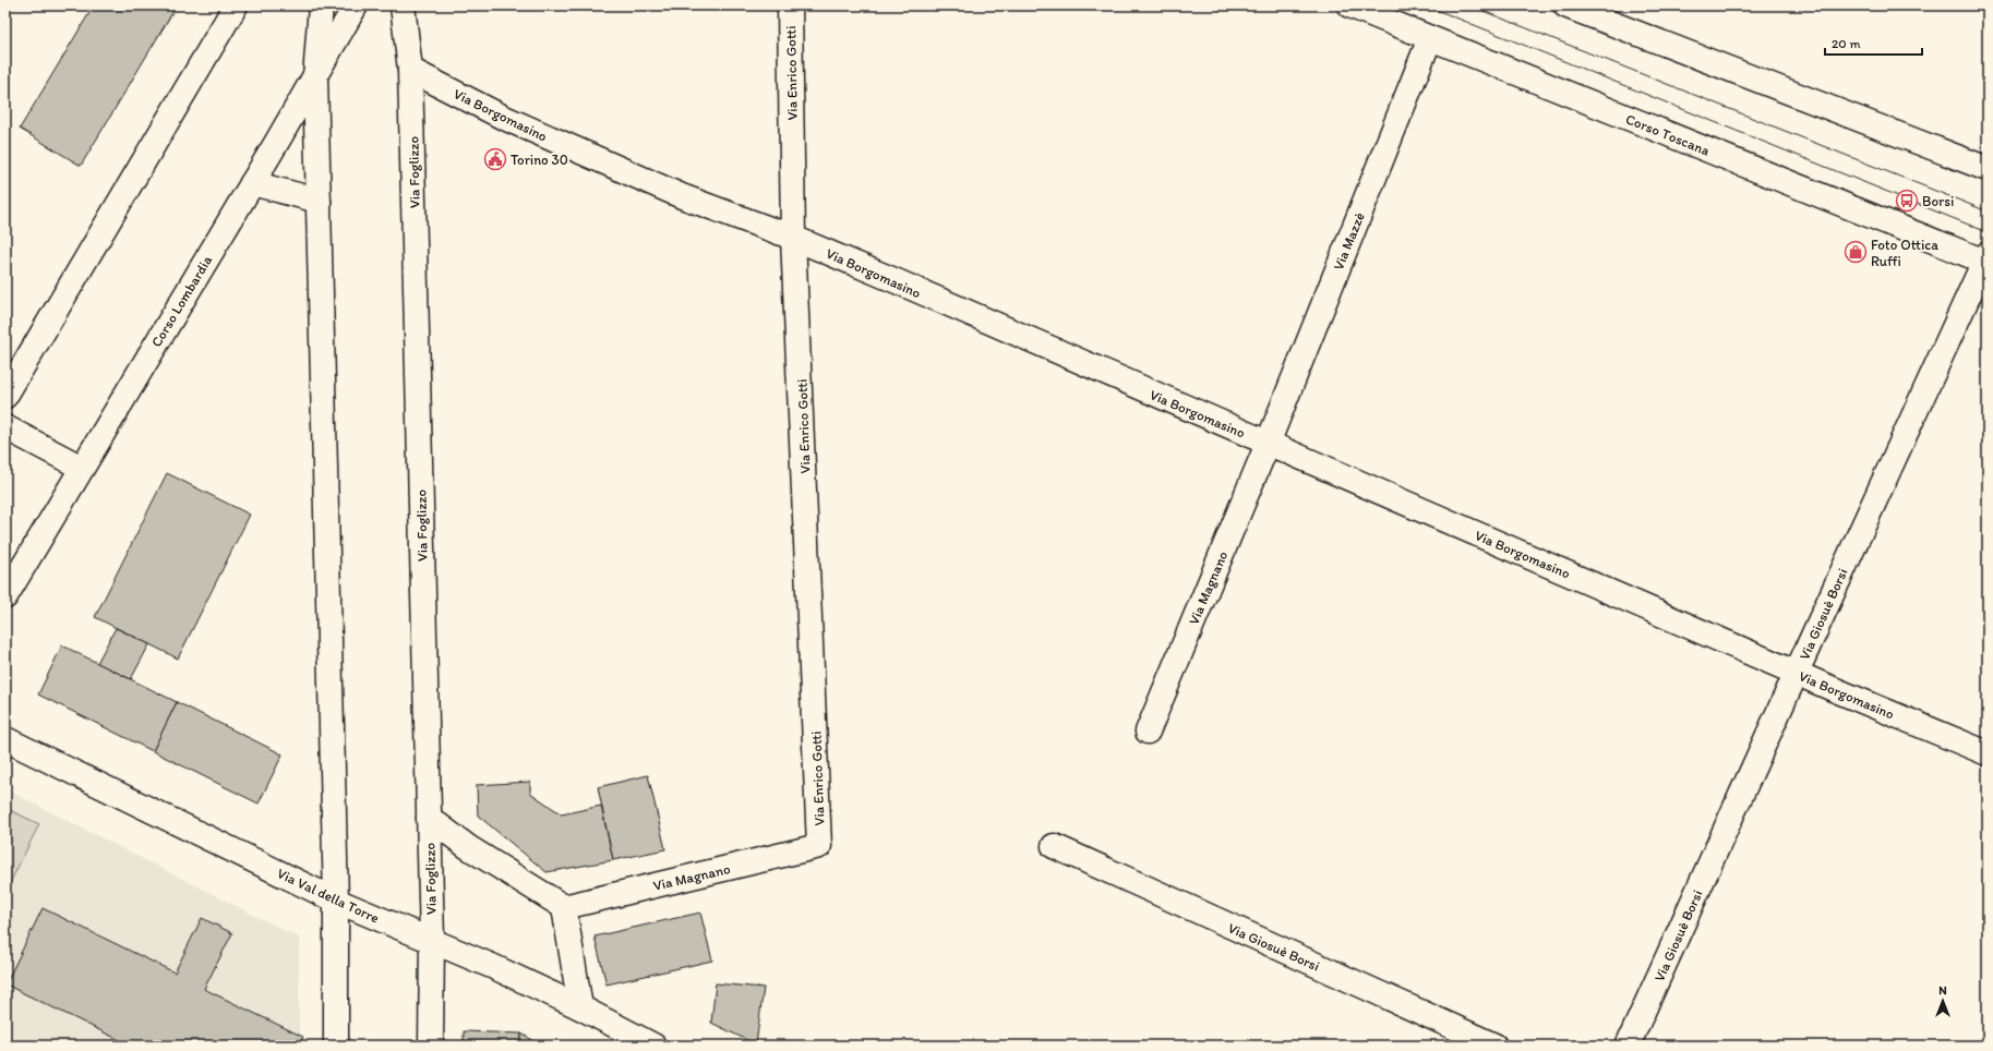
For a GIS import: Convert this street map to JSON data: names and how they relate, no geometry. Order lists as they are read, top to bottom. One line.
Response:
{"streets":{"street":["Via Enrico Gotti","Via Borgomasino","Corso Toscana","Via Foglizzo","Via Mazzè","Corso Lombardia","Via Magnano","Via Giosuè Borsi","Via Val della Torre"]},"crossings":[["Via Enrico Gotti","Via Borgomasino"],["Via Enrico Gotti","Via Magnano"],["Via Borgomasino","Via Foglizzo"],["Via Borgomasino","Via Mazzè"],["Via Borgomasino","Via Magnano"],["Via Borgomasino","Via Giosuè Borsi"],["Corso Toscana","Via Mazzè"],["Corso Toscana","Via Giosuè Borsi"],["Via Foglizzo","Via Val della Torre"],["Via Mazzè","Via Magnano"]],"places":{"public building":["Torino 30"],"bus stop":["Borsi"],"shop":["Foto Ottica Ruffi"]},"scale_bar":"20 m","north":"top"}
